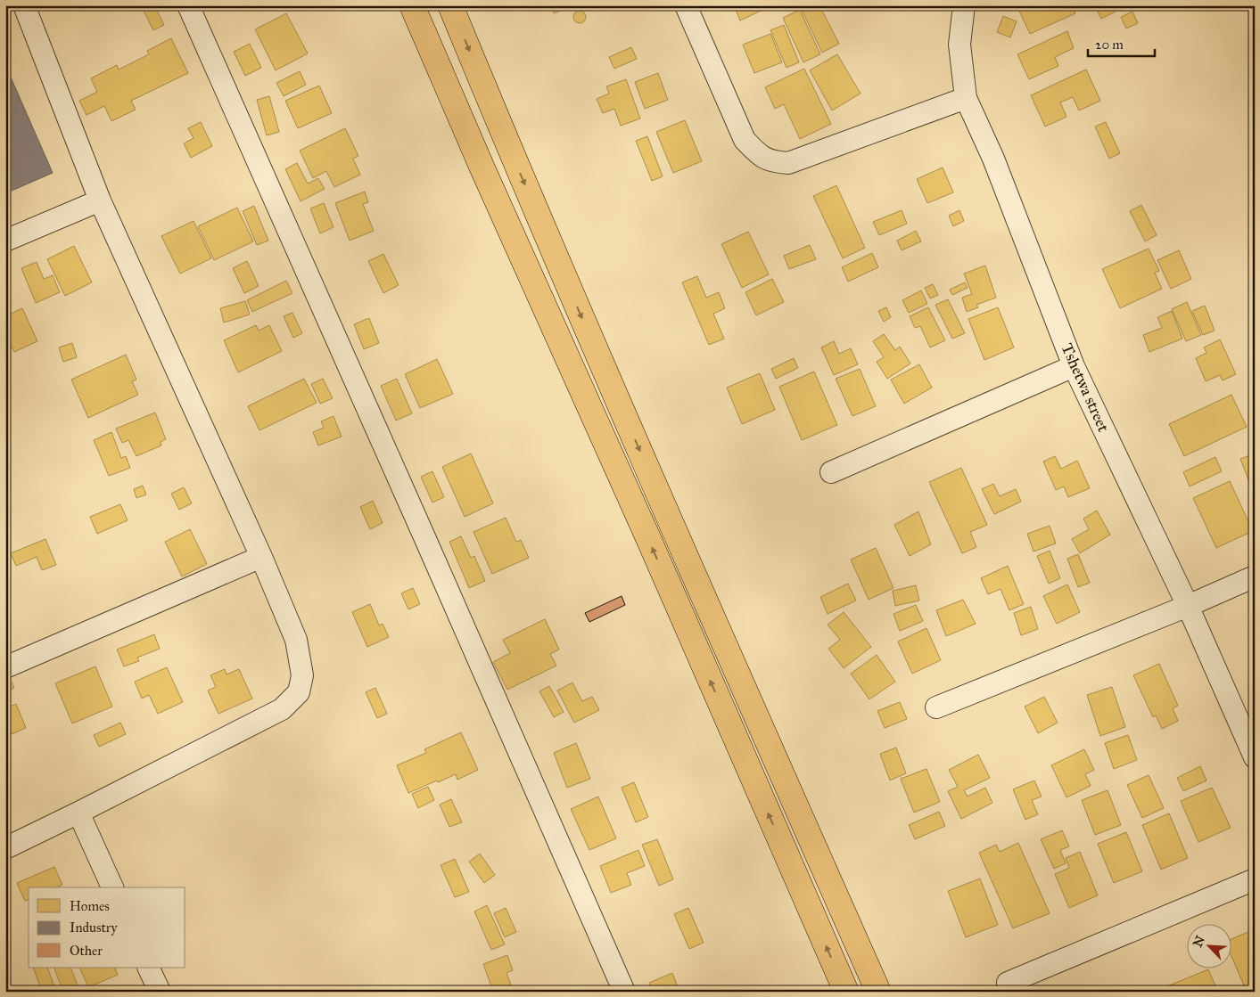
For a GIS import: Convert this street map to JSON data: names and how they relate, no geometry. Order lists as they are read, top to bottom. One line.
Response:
{"streets":{"street":["Tshetwa street"]},"legend":["Homes","Industry","Other"],"scale_bar":"20 m","north":"top left"}
